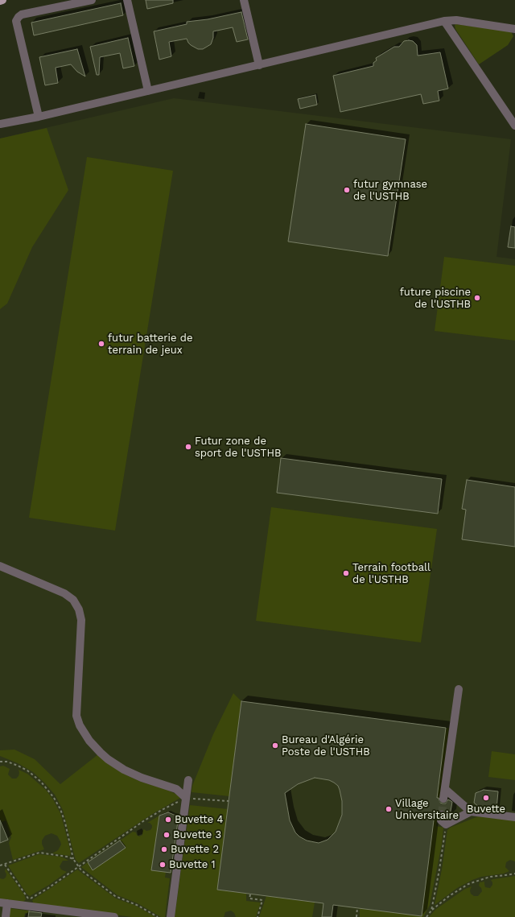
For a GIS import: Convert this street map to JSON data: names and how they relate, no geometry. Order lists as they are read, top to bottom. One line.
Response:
{"places":["futur gymnase de l'USTHB","future piscine de l'USTHB","futur batterie de terrain de jeux","Futur zone de sport de l'USTHB","Terrain football de l'USTHB","Bureau d'Algérie Poste de l'USTHB","Buvette","Village Universitaire","Buvette 4","Buvette 3","Buvette 2","Buvette 1"]}
